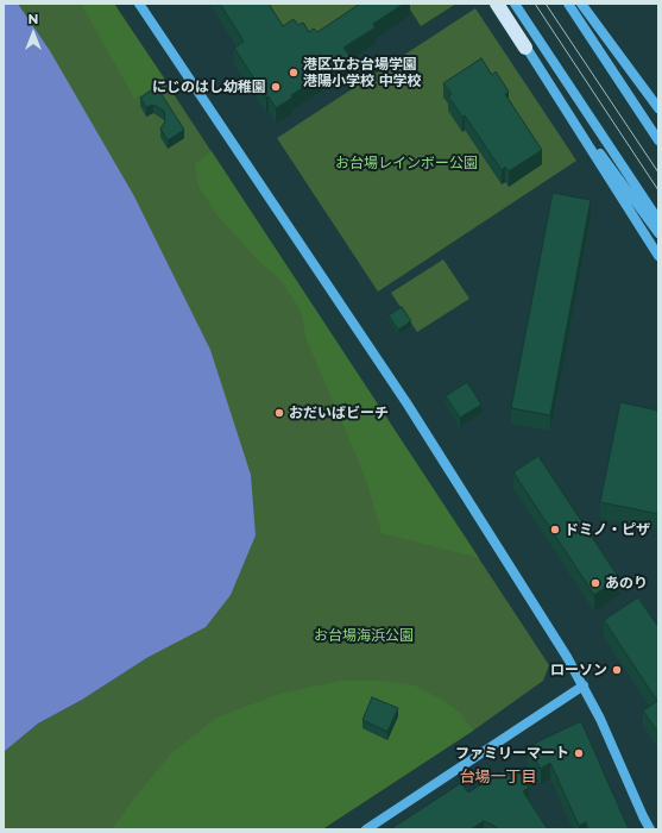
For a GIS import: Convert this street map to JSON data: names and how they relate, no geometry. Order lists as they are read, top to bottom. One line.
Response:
{"districts":["台場一丁目"],"parks":["お台場レインボー公園","お台場海浜公園"],"places":["港区立お台場学園 港陽小学校 中学校","にじのはし幼稚園","おだいばビーチ","ドミノ・ピザ","あのり","ローソン","ファミリーマート"],"north":"top"}
